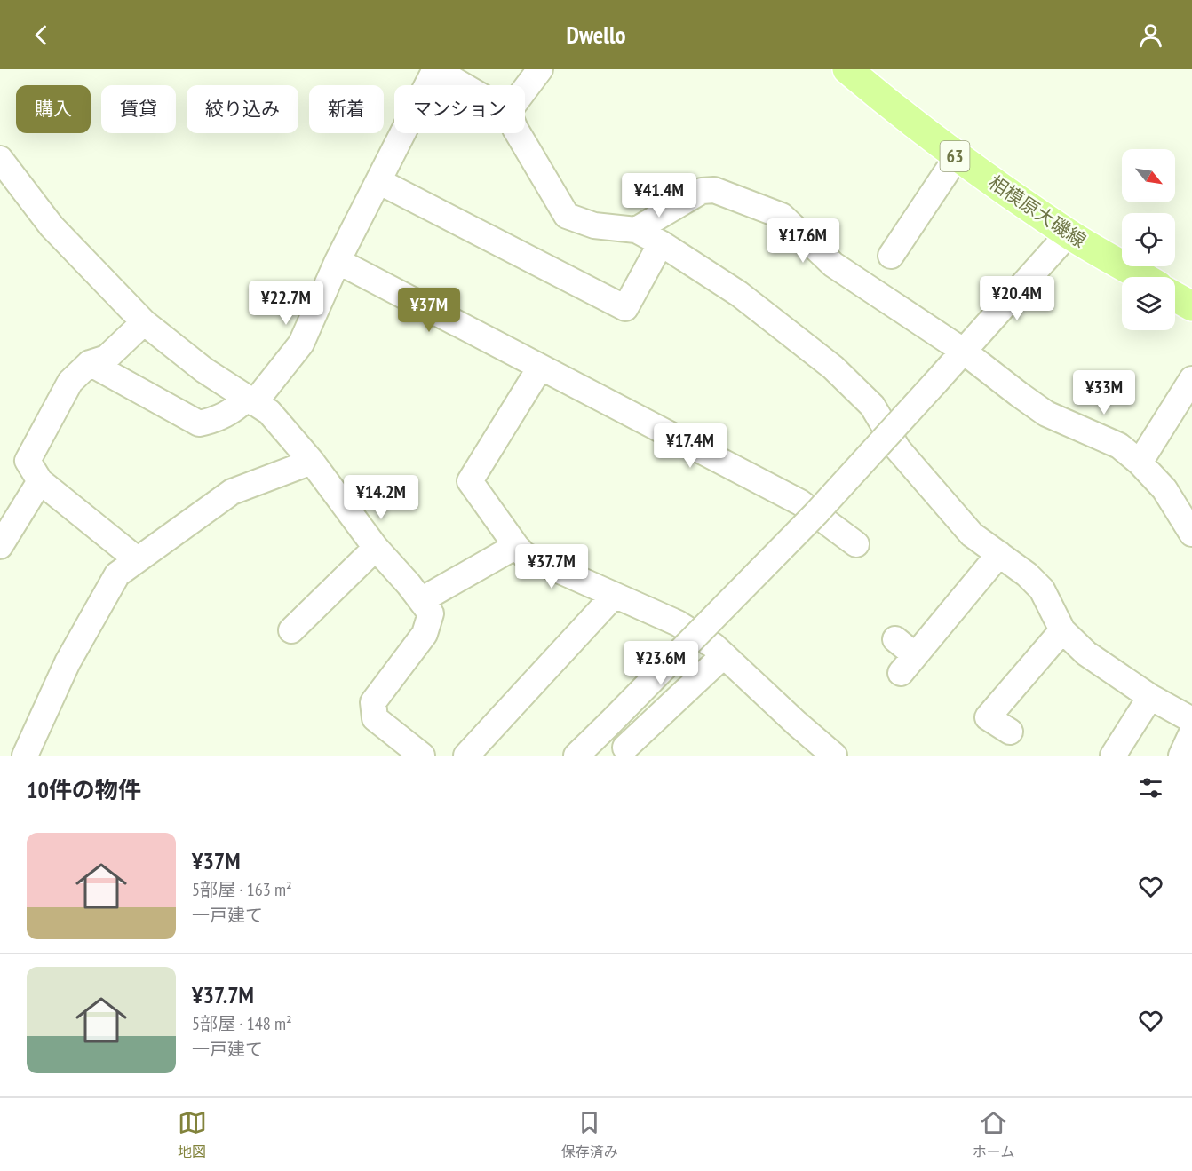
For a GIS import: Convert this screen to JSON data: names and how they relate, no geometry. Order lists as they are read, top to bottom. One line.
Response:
{"streets":{"main road":["63","相模原大磯線"]},"north":"bottom right","page":{"header":"Dwello","chip":["購入","賃貸","絞り込み","新着","マンション"],"price":["¥41.4M","¥17.6M","¥20.4M","¥22.7M","¥37M","¥33M","¥17.4M","¥14.2M","¥37.7M","¥23.6M"],"heading":"10件の物件","list":[{"name":"¥37M","note":"5部屋 · 163 m² · 一戸建て"},{"name":"¥37.7M","note":"5部屋 · 148 m² · 一戸建て"}],"tabs":["地図","保存済み","ホーム"]}}
